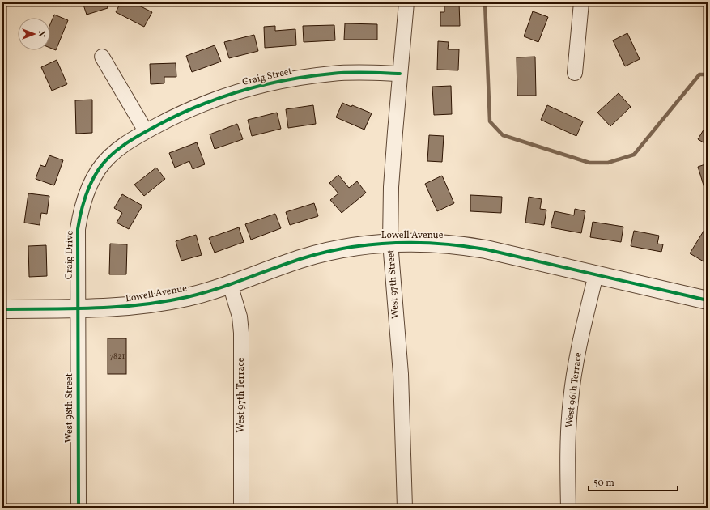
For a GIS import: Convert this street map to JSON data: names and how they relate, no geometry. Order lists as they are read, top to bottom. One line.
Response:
{"streets":{"street":["Craig Street","Lowell Avenue","Craig Drive","West 97th Street","West 96th Terrace","West 97th Terrace","West 98th Street"]},"crossings":[["Craig Street","Craig Drive"],["Craig Street","West 97th Street"],["Lowell Avenue","Craig Drive"],["Lowell Avenue","West 97th Street"],["Lowell Avenue","West 96th Terrace"],["Lowell Avenue","West 97th Terrace"],["Lowell Avenue","West 98th Street"],["Craig Drive","West 98th Street"]],"house_numbers":["7821"],"scale_bar":"50 m","north":"right"}
